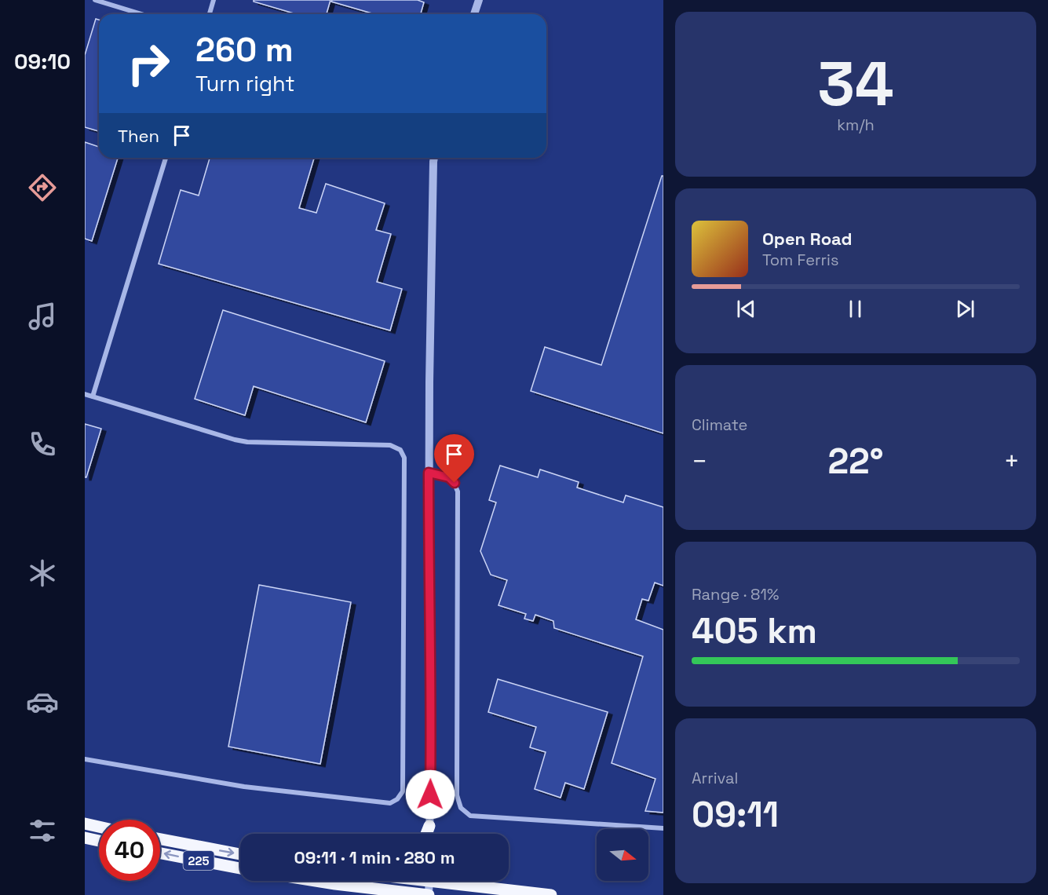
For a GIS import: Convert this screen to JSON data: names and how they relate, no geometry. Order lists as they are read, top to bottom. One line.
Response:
{"streets":{"highway":["225"]},"north":"right","page":{"tabs":"09:10","tile":[["34","km/h"],"Climate",["Range · 81%","405 km"],["Arrival","09:11"]],"turn":["260 m","Turn right"],"then":"Then","song":["Open Road","Tom Ferris"],"heat":["−","22°","+"],"limit":"40","trip":"09:11 · 1 min · 280 m"}}
